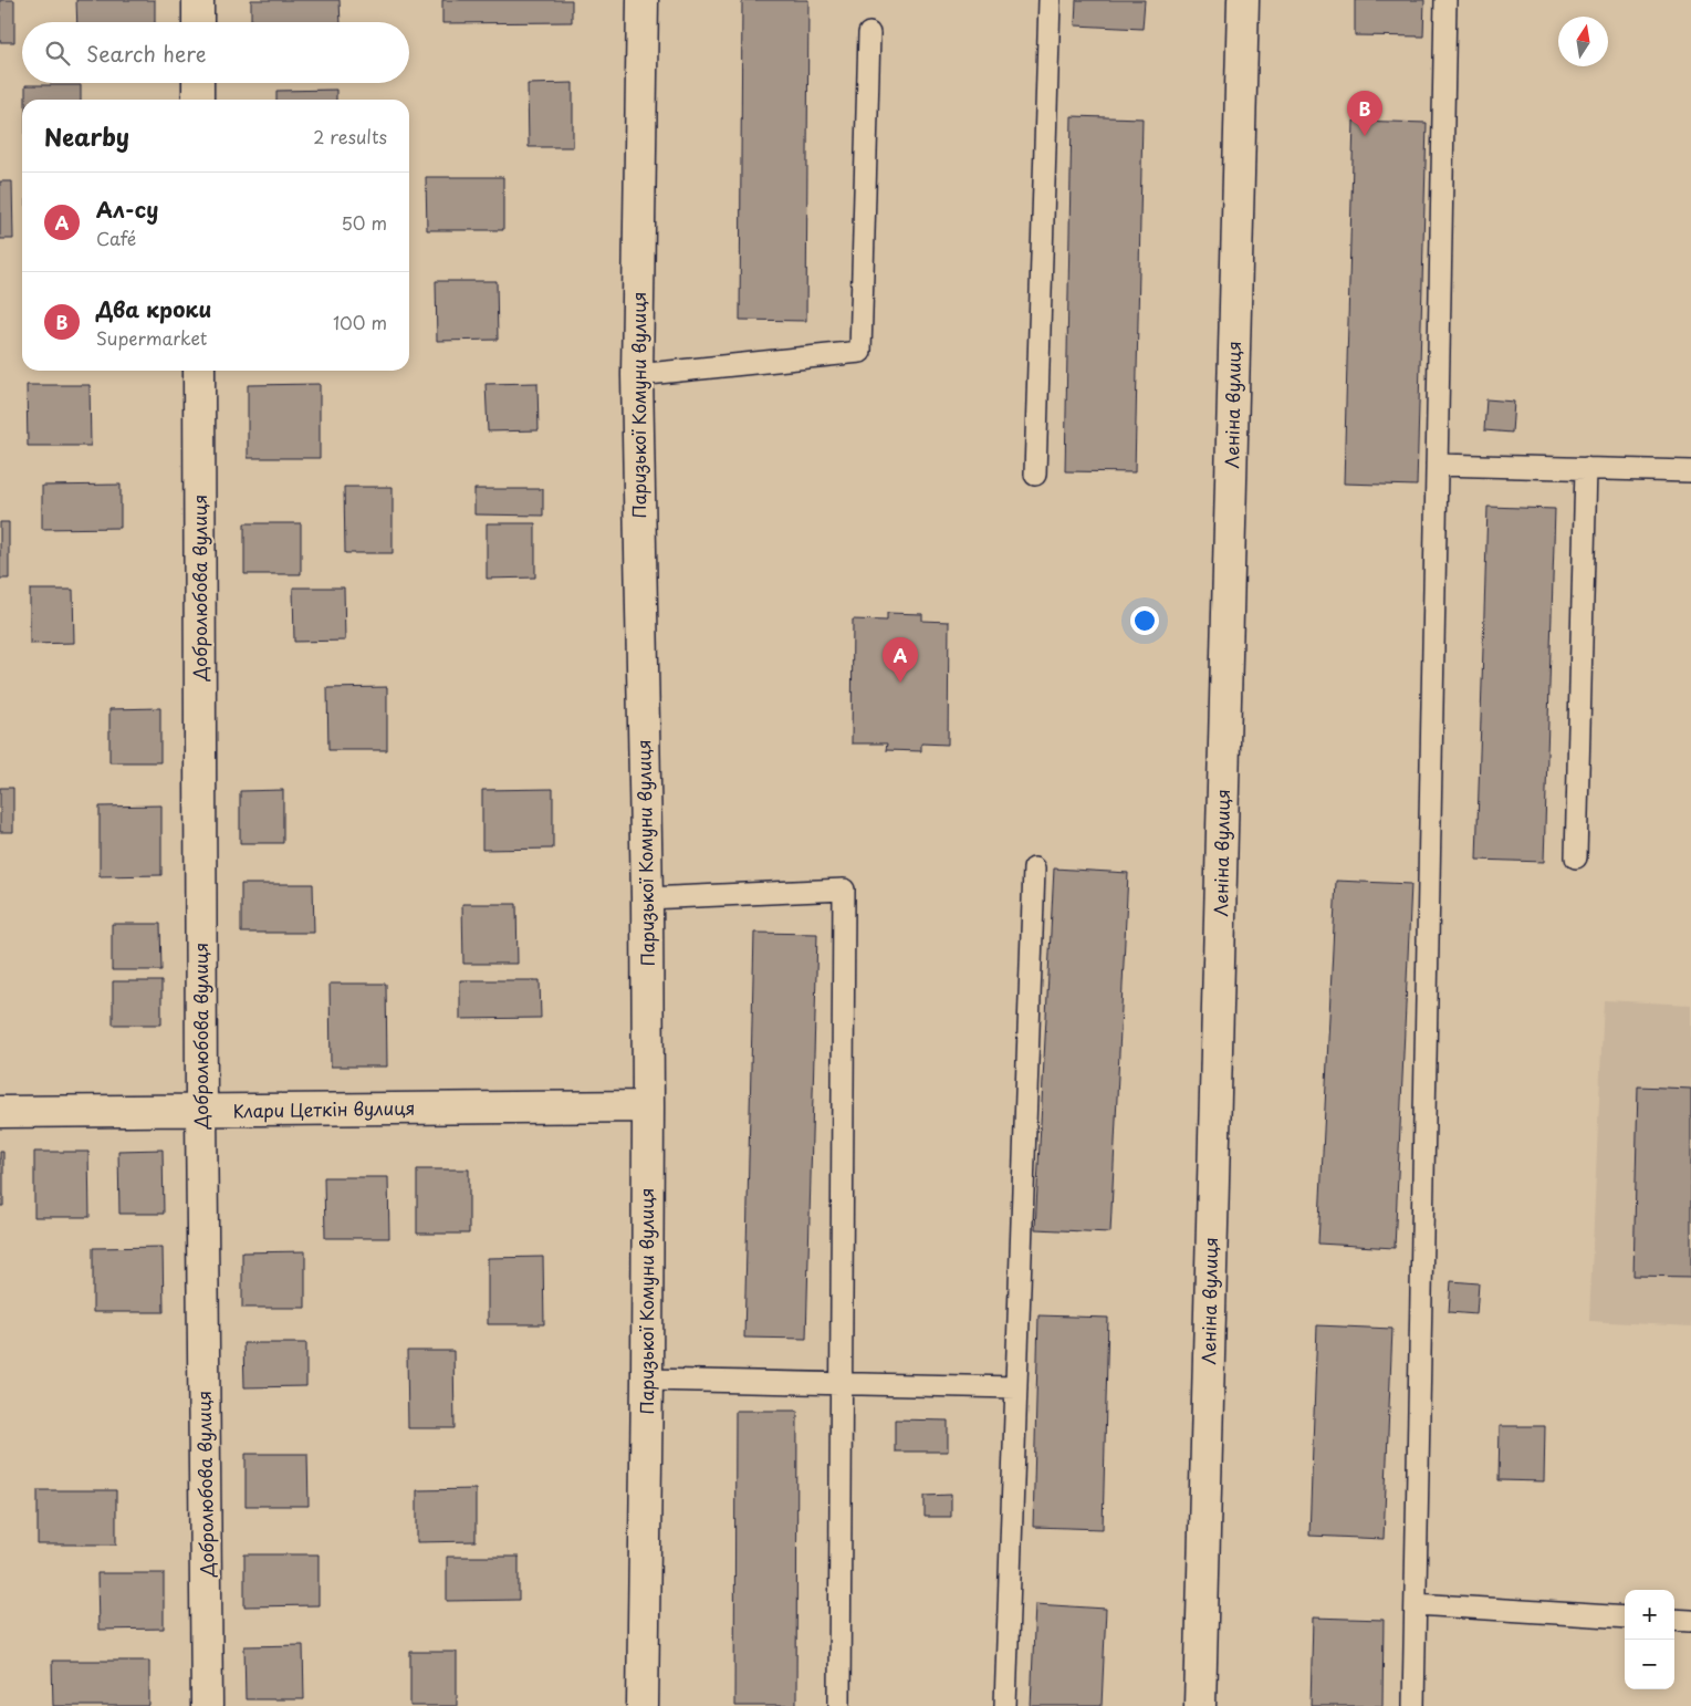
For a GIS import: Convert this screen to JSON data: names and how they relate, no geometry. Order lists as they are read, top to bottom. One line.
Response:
{"streets":{"street":["Паризької Комуни вулиця","Леніна вулиця","Добролюбова вулиця","Клари Цеткін вулиця"]},"crossings":[["Паризької Комуни вулиця","Клари Цеткін вулиця"],["Добролюбова вулиця","Клари Цеткін вулиця"]],"north":"top","page":{"search":"Search here","pins":["B","A"],"heading":["Nearby","2 results"],"list":[{"mark":"A","name":"Ал-су","note":"Café","value":"50 m"},{"mark":"B","name":"Два кроки","note":"Supermarket","value":"100 m"}],"map_buttons":["+","−"]}}
